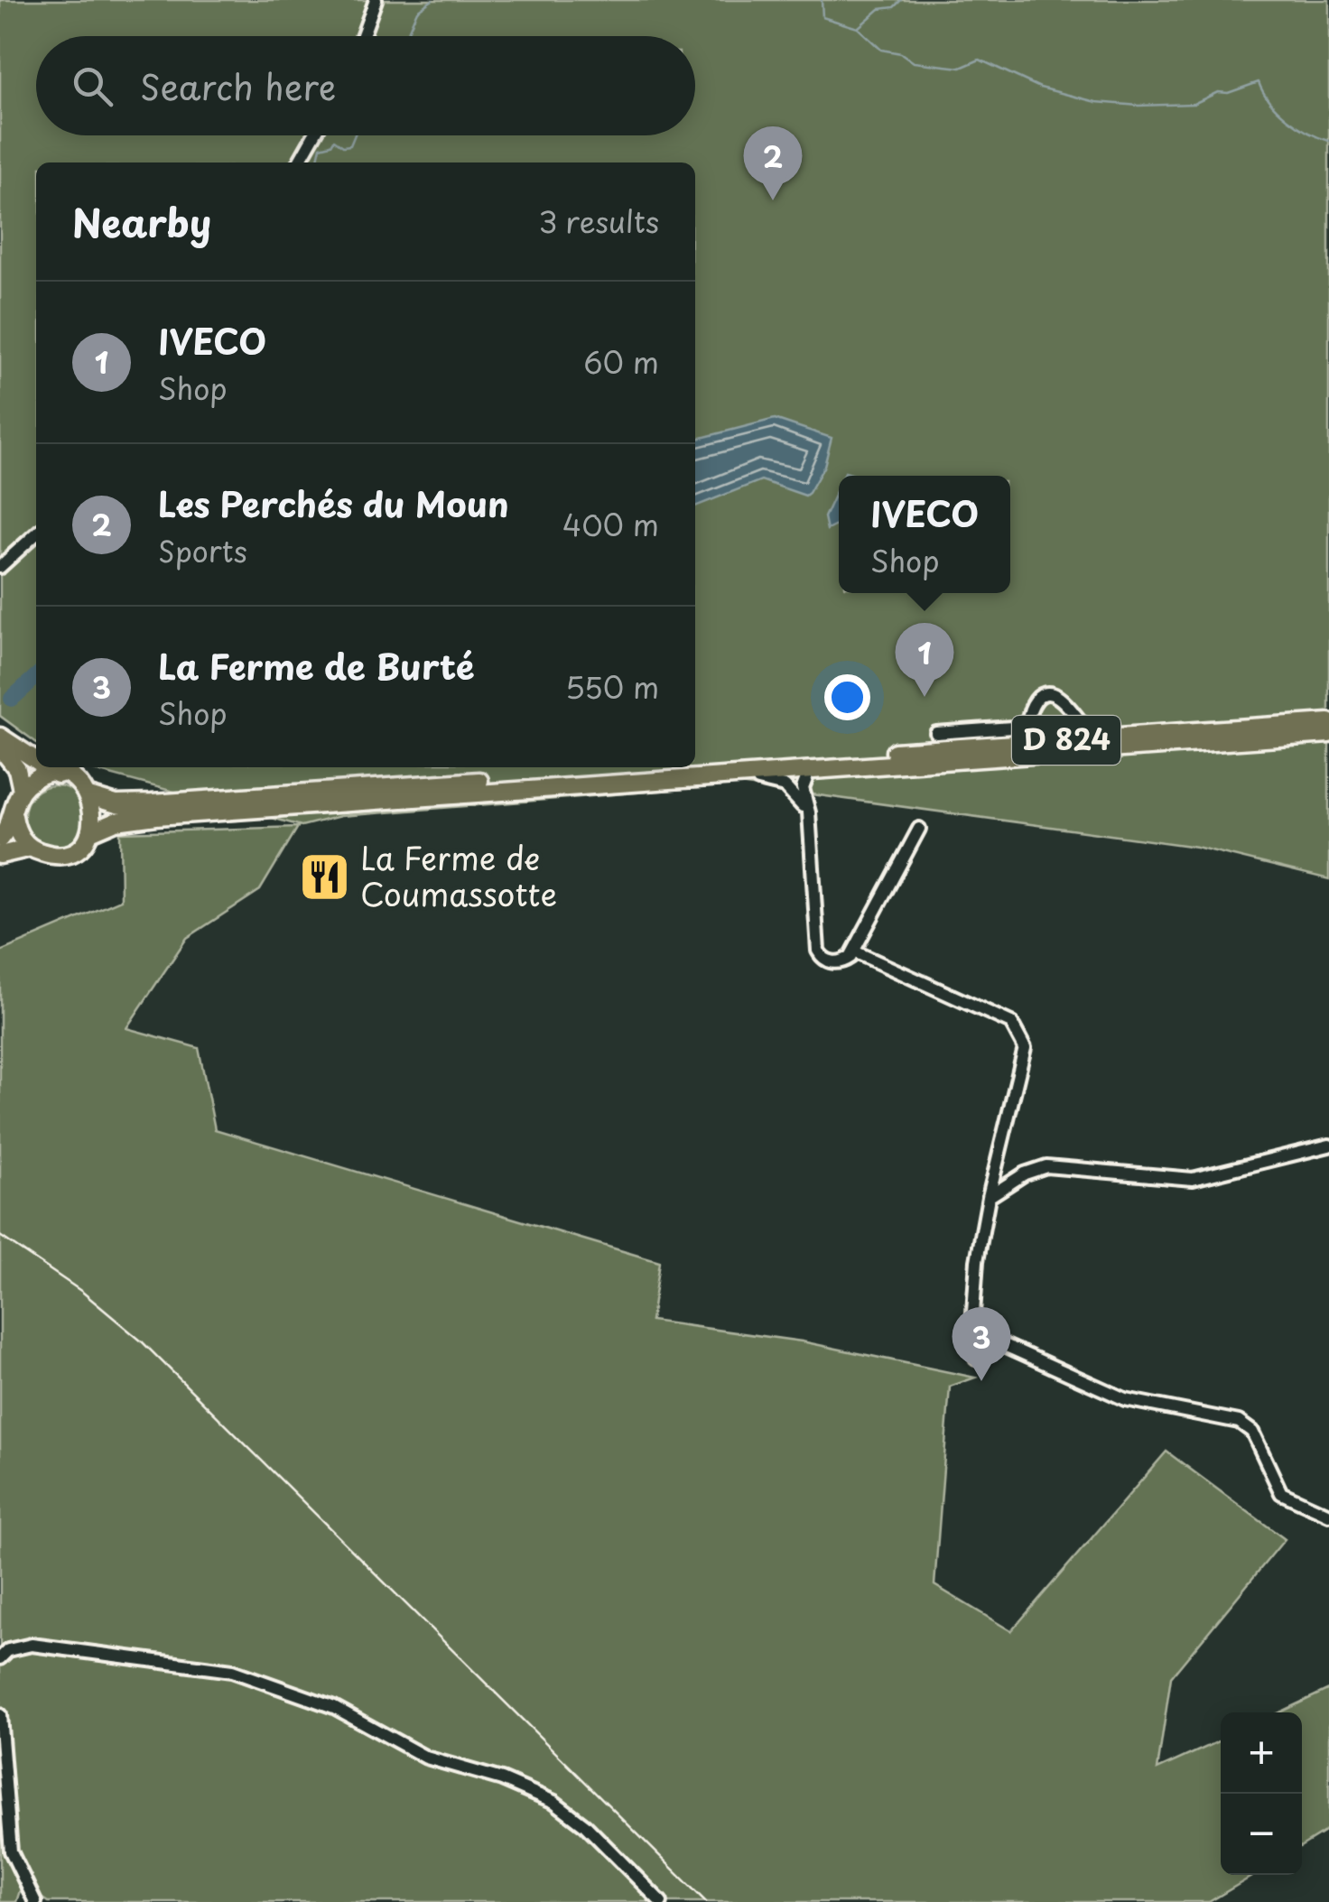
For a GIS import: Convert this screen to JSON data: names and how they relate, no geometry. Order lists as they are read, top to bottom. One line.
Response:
{"streets":{"main road":["D 824"]},"places":{"restaurant":["La Ferme de Coumassotte"]},"page":{"search":"Search here","pins":["2","1","3"],"heading":["Nearby","3 results"],"list":[{"mark":"1","name":"IVECO","note":"Shop","value":"60 m"},{"mark":"2","name":"Les Perchés du Moun","note":"Sports","value":"400 m"},{"mark":"3","name":"La Ferme de Burté","note":"Shop","value":"550 m"}],"popup":["IVECO","Shop"],"map_buttons":["+","−"]}}
